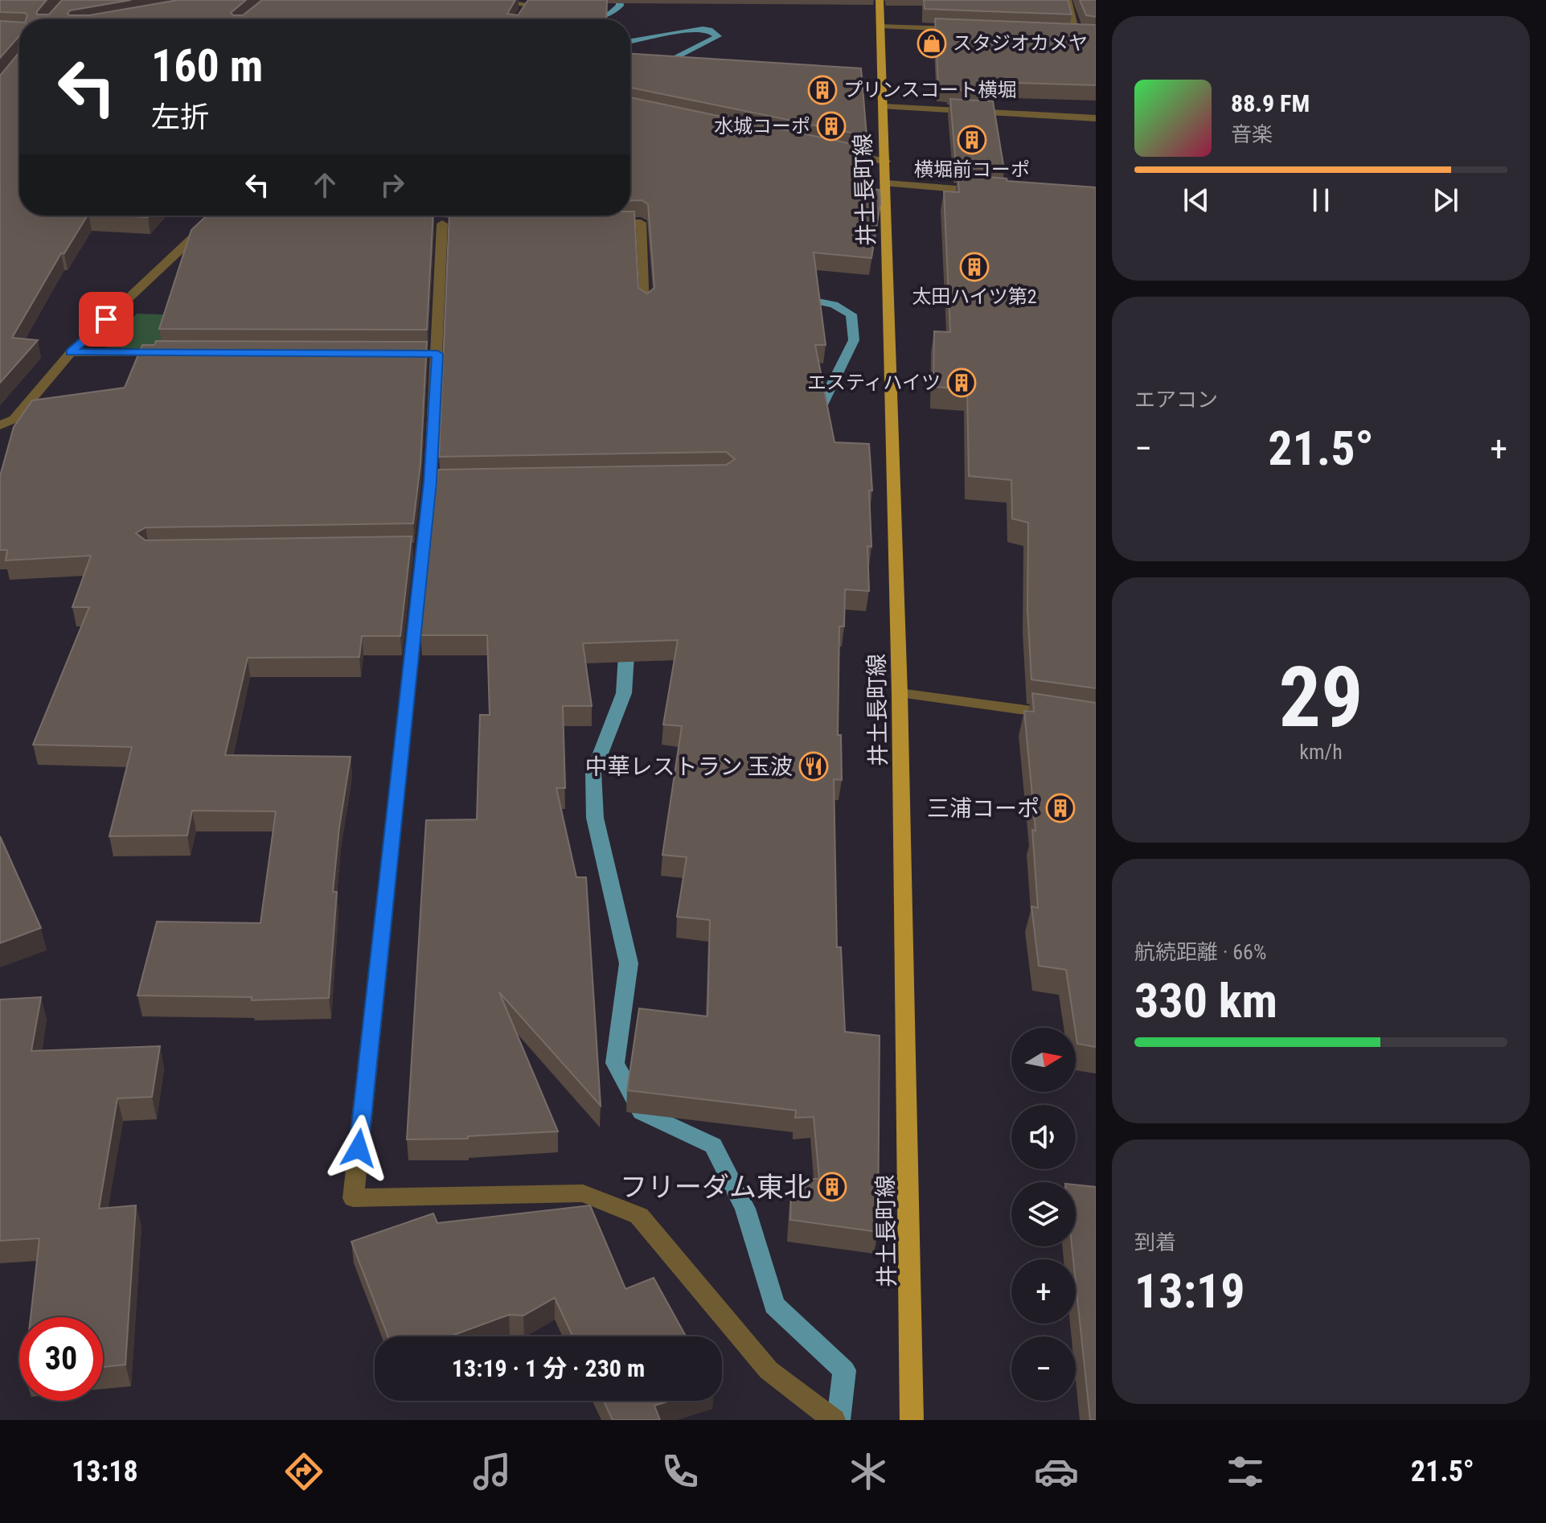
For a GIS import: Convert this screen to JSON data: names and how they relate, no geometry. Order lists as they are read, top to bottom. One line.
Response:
{"streets":{"main road":["井土長町線"]},"places":{"shop":["スタジオカメヤ"],"building":["プリンスコート横堀","水城コーポ","横堀前コーポ","太田ハイツ第2","エスティハイツ","三浦コーポ","フリーダム東北"],"restaurant":["中華レストラン 玉波"]},"north":"right","page":{"turn":["160 m","左折"],"song":["88.9 FM","音楽"],"tile":["エアコン",["29","km/h"],["航続距離 · 66%","330 km"],["到着","13:19"]],"heat":["−","21.5°","+"],"map_buttons":["+","−"],"limit":"30","trip":"13:19 · 1 分 · 230 m","tabs":["13:18","21.5°"]}}
